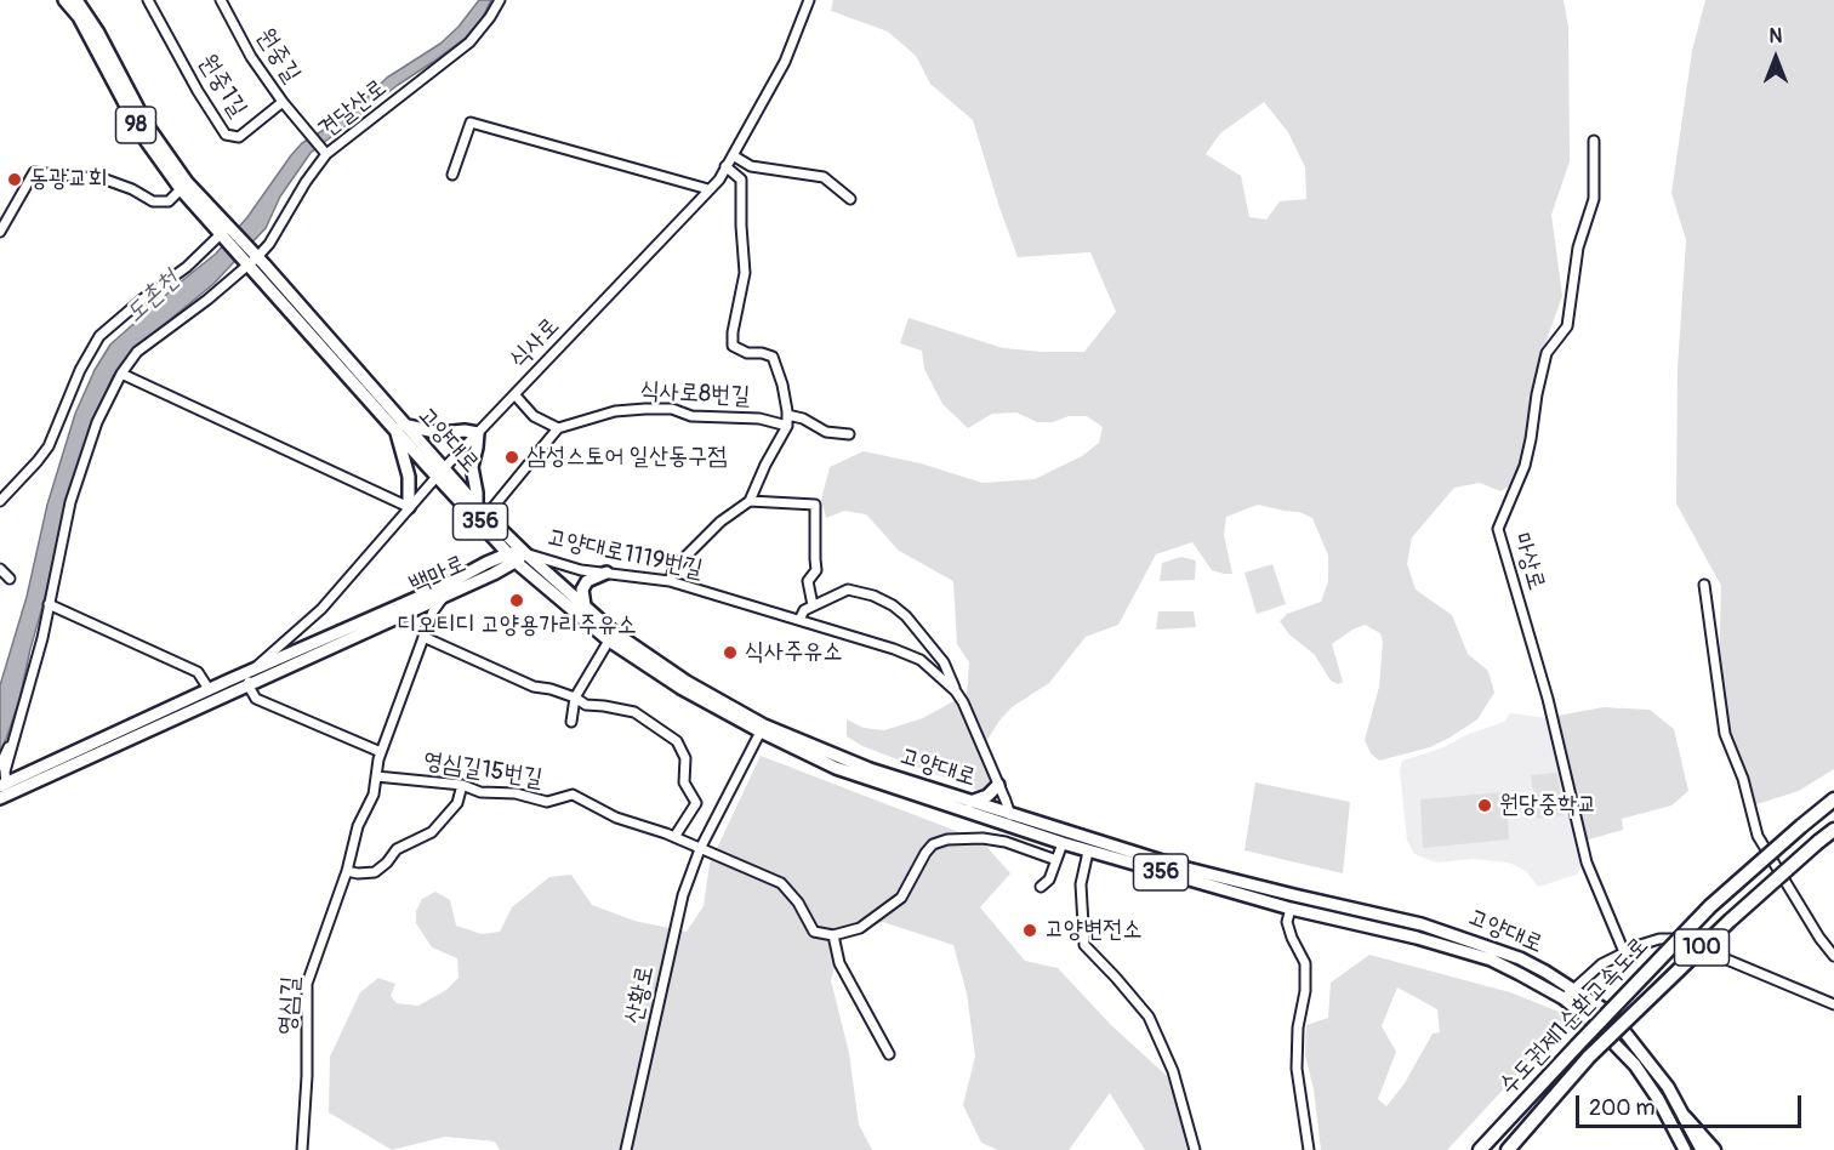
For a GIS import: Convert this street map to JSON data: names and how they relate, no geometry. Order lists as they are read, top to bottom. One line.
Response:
{"streets":{"highway":["100","수도권제1순환고속도로"],"main road":["98","고양대로","356","백마로"],"street":["원중길","원중1길","견달산로","식사로","식사로8번길","고양대로1119번길","마상로","영심길15번길","산황로","영심길"]},"crossings":[["원중길","원중1길"],["원중길","견달산로"],["견달산로","고양대로"],["견달산로","356"],["98","356"],["식사로","고양대로"],["식사로","백마로"],["고양대로","356"],["고양대로","고양대로1119번길"],["고양대로","백마로"],["고양대로","산황로"],["고양대로1119번길","백마로"],["백마로","영심길"],["영심길15번길","산황로"],["영심길15번길","영심길"]],"water":["도촌천"],"places":["동광교회","삼성스토어 일산동구점","디오티디 고양용가리주유소","식사주유소","원당중학교","고양변전소"],"scale_bar":"200 m","north":"top"}
